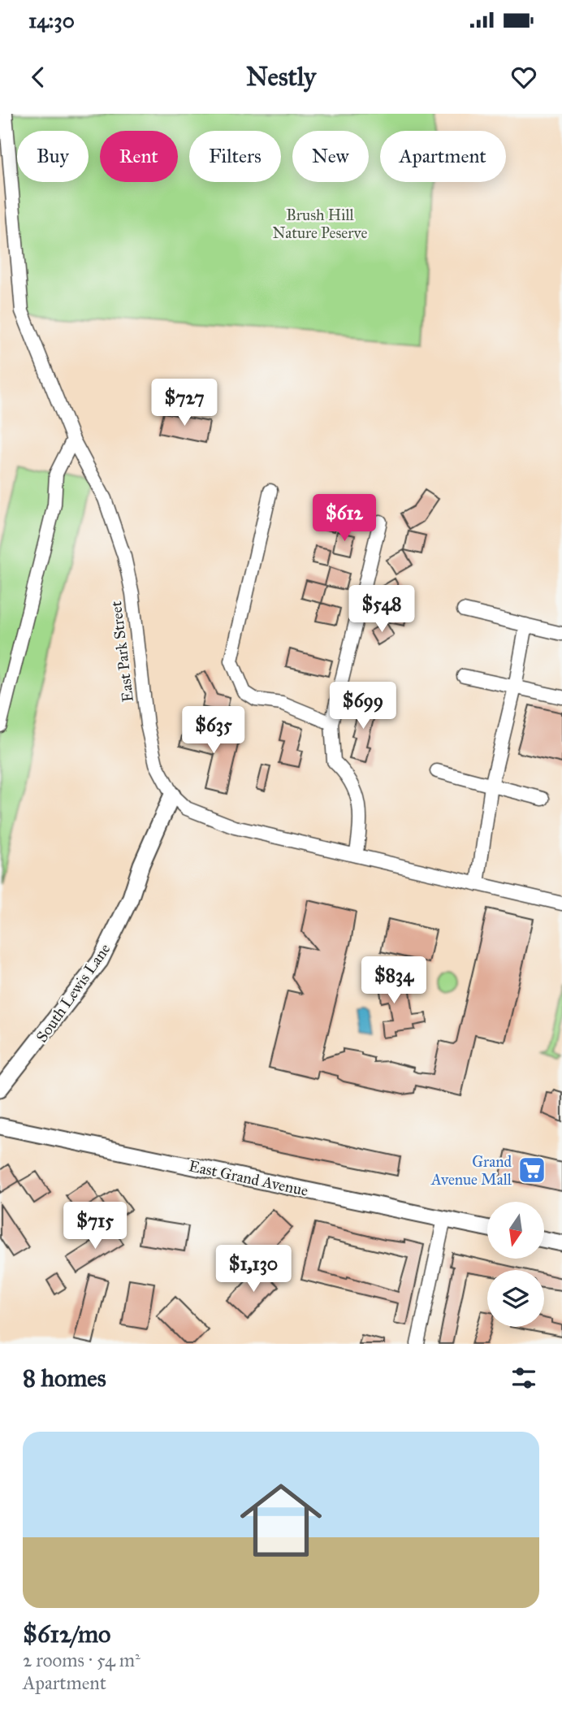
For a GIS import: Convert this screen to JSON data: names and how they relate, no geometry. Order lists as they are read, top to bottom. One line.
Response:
{"streets":{"street":["East Park Street","South Lewis Lane","East Grand Avenue"]},"crossings":[["East Park Street","South Lewis Lane"]],"parks":["Brush Hill Nature Peserve"],"places":{"supermarket":["Grand Avenue Mall"]},"north":"bottom","page":{"status":"14:30","header":"Nestly","chip":["Buy","Rent","Filters","New","Apartment"],"price":["$727","$612","$548","$699","$635","$834","$715","$1,130"],"heading":"8 homes","list":[{"name":"$612/mo","note":"2 rooms · 54 m² · Apartment"}]}}
